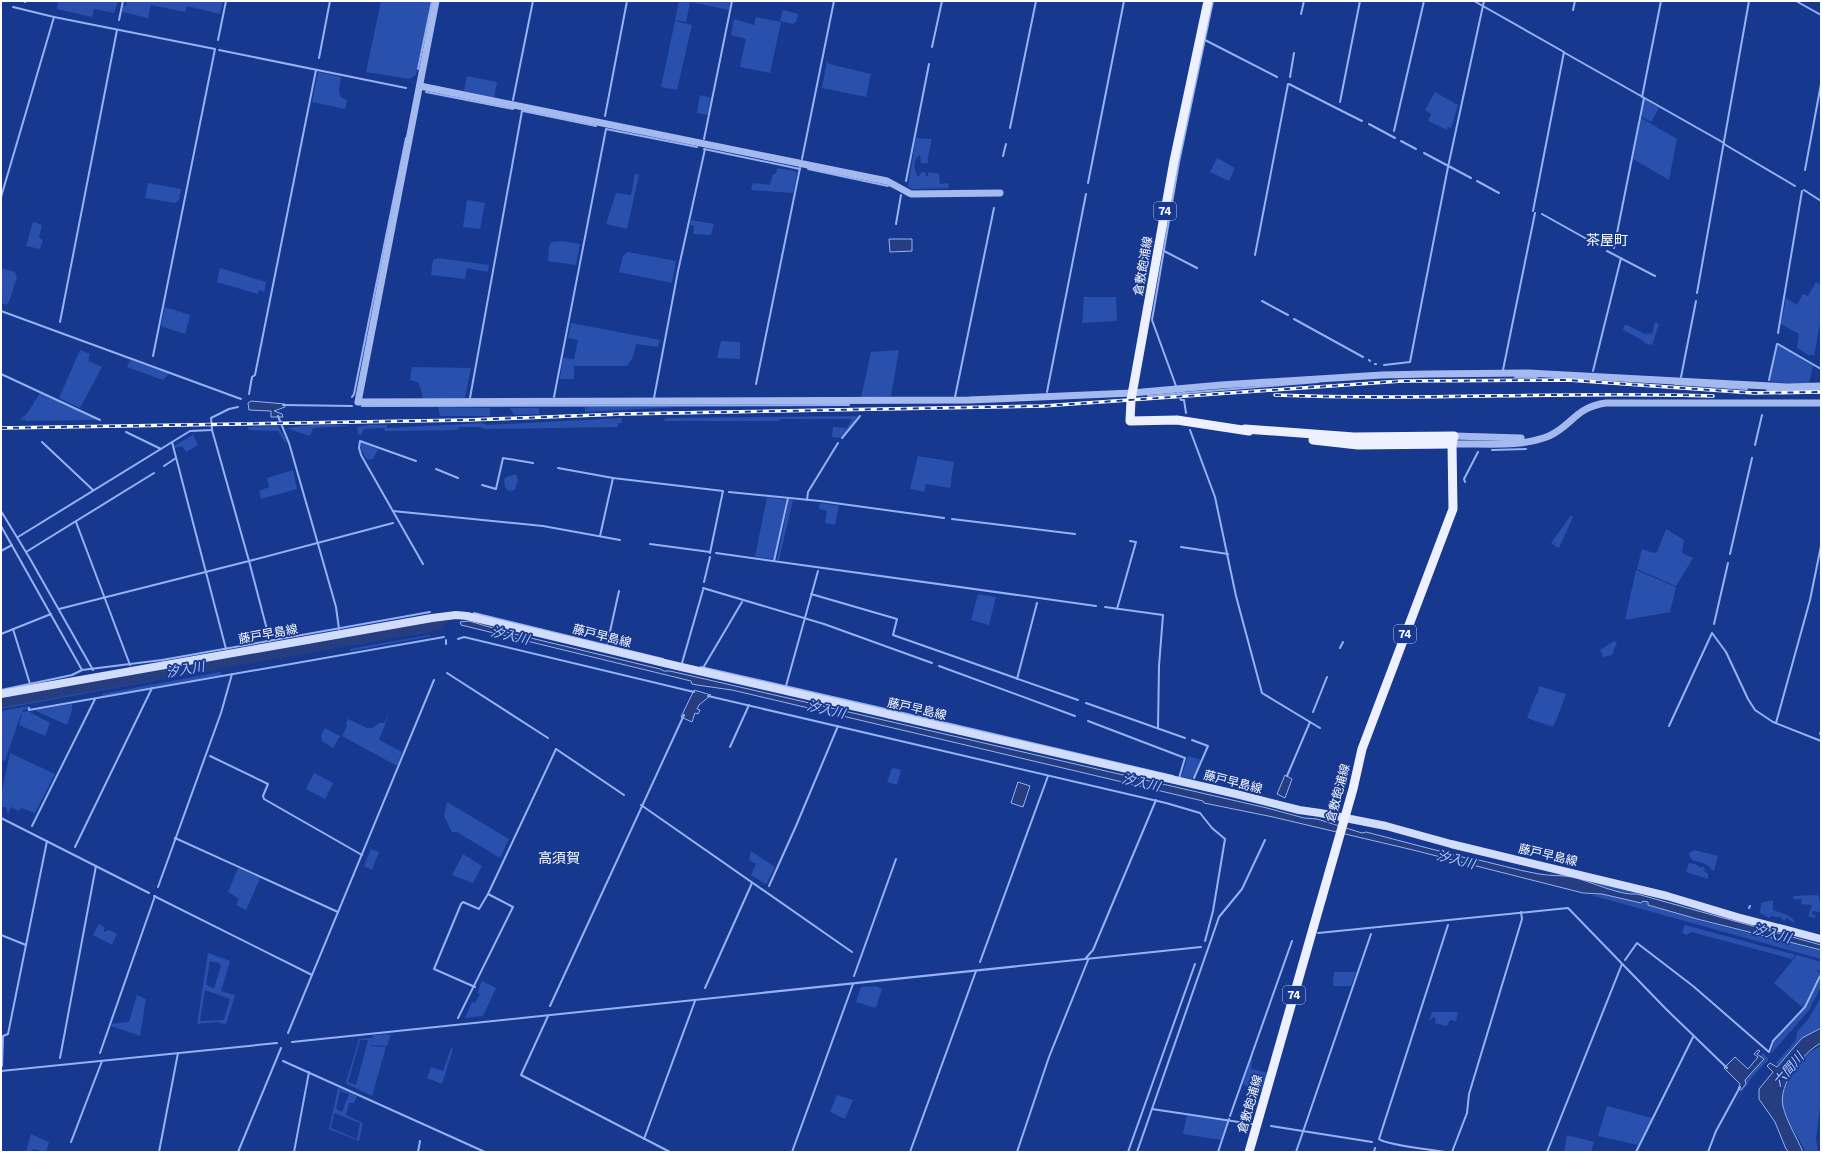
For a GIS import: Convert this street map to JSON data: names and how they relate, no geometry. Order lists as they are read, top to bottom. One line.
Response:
{"streets":{"main road":["74","倉敷飽浦線","藤戸早島線"]},"crossings":[["倉敷飽浦線","藤戸早島線"]],"districts":["茶屋町","高須賀"],"water":["汐入川","六間川"]}
